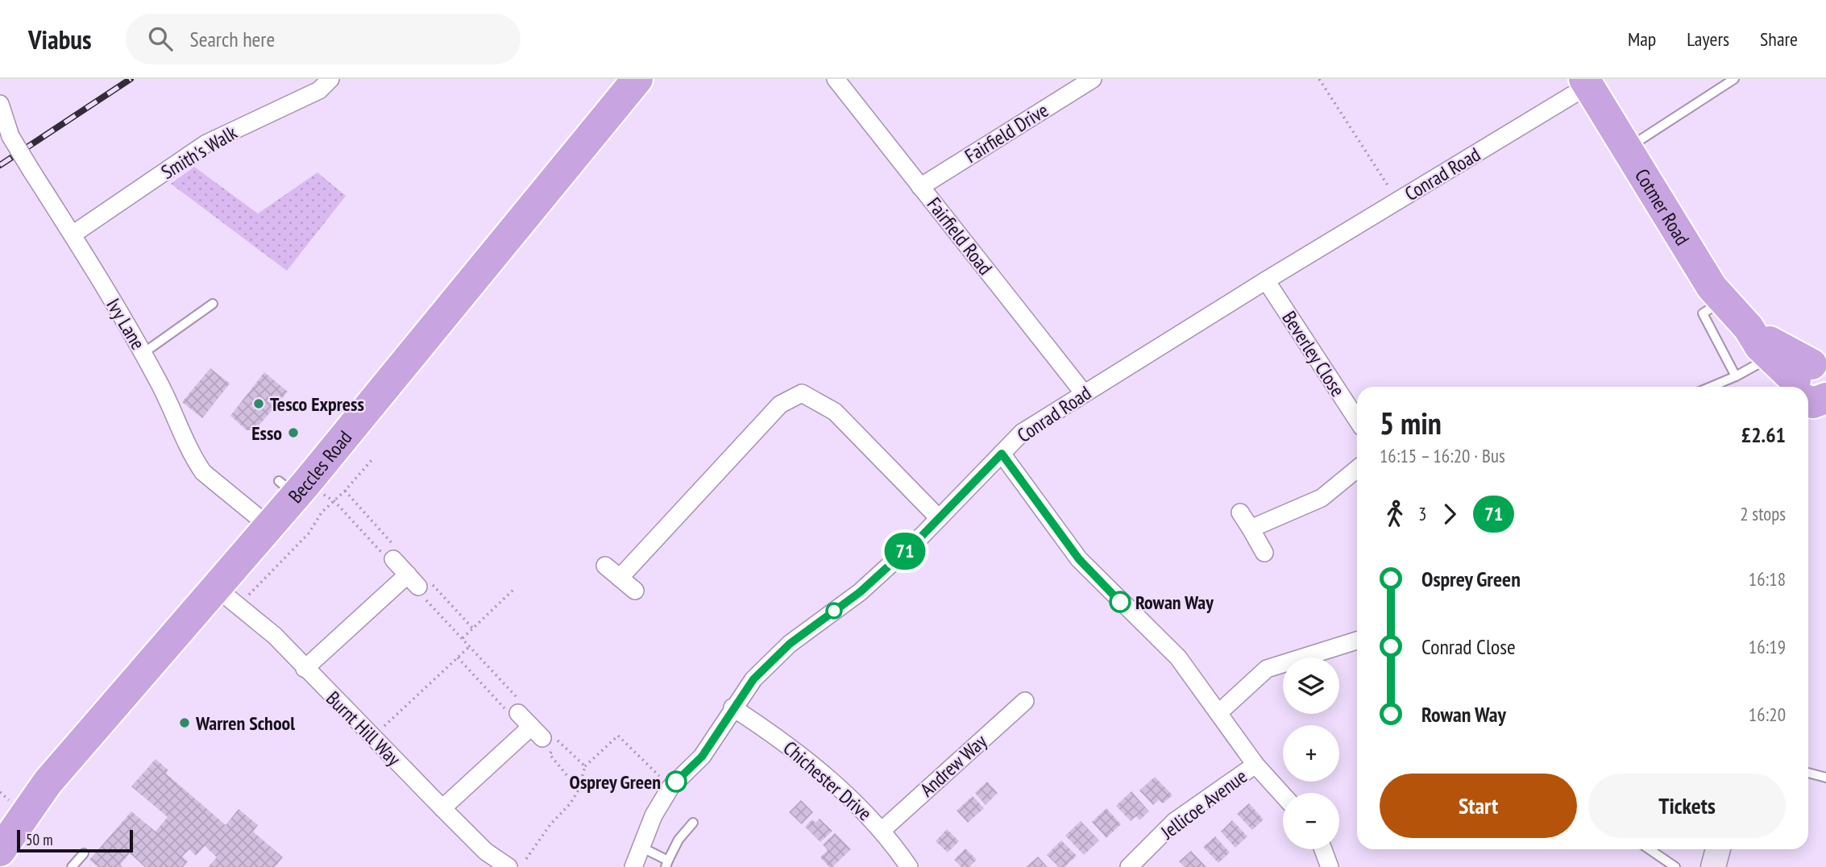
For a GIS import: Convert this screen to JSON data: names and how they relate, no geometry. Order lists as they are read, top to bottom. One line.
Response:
{"streets":{"highway":["Cotmer Road","Beccles Road"],"street":["Fairfield Drive","Smith's Walk","Conrad Road","Fairfield Road","Ivy Lane","Beverley Close","Burnt Hill Way","Andrew Way","Chichester Drive","Jellicoe Avenue"]},"crossings":[["Fairfield Drive","Fairfield Road"],["Smith's Walk","Ivy Lane"],["Conrad Road","Cotmer Road"],["Conrad Road","Fairfield Road"],["Conrad Road","Beverley Close"],["Conrad Road","Chichester Drive"],["Ivy Lane","Beccles Road"],["Beccles Road","Burnt Hill Way"],["Andrew Way","Chichester Drive"]],"places":["Tesco Express","Esso","Rowan Way","Warren School","Osprey Green"],"lines":["bus line 71"],"scale_bar":"50 m","page":{"header":"Viabus","search":"Search here","nav":["Map","Layers","Share"],"on_map":"71","heading":["5 min","16:15 – 16:20 · Bus","£2.61"],"legs":["3","71","2 stops"],"list":[{"name":"Osprey Green","value":"16:18"},{"name":"Conrad Close","value":"16:19"},{"name":"Rowan Way","value":"16:20"}],"map_buttons":["+","−"],"buttons":["Start","Tickets"],"scale":"50 m"}}
